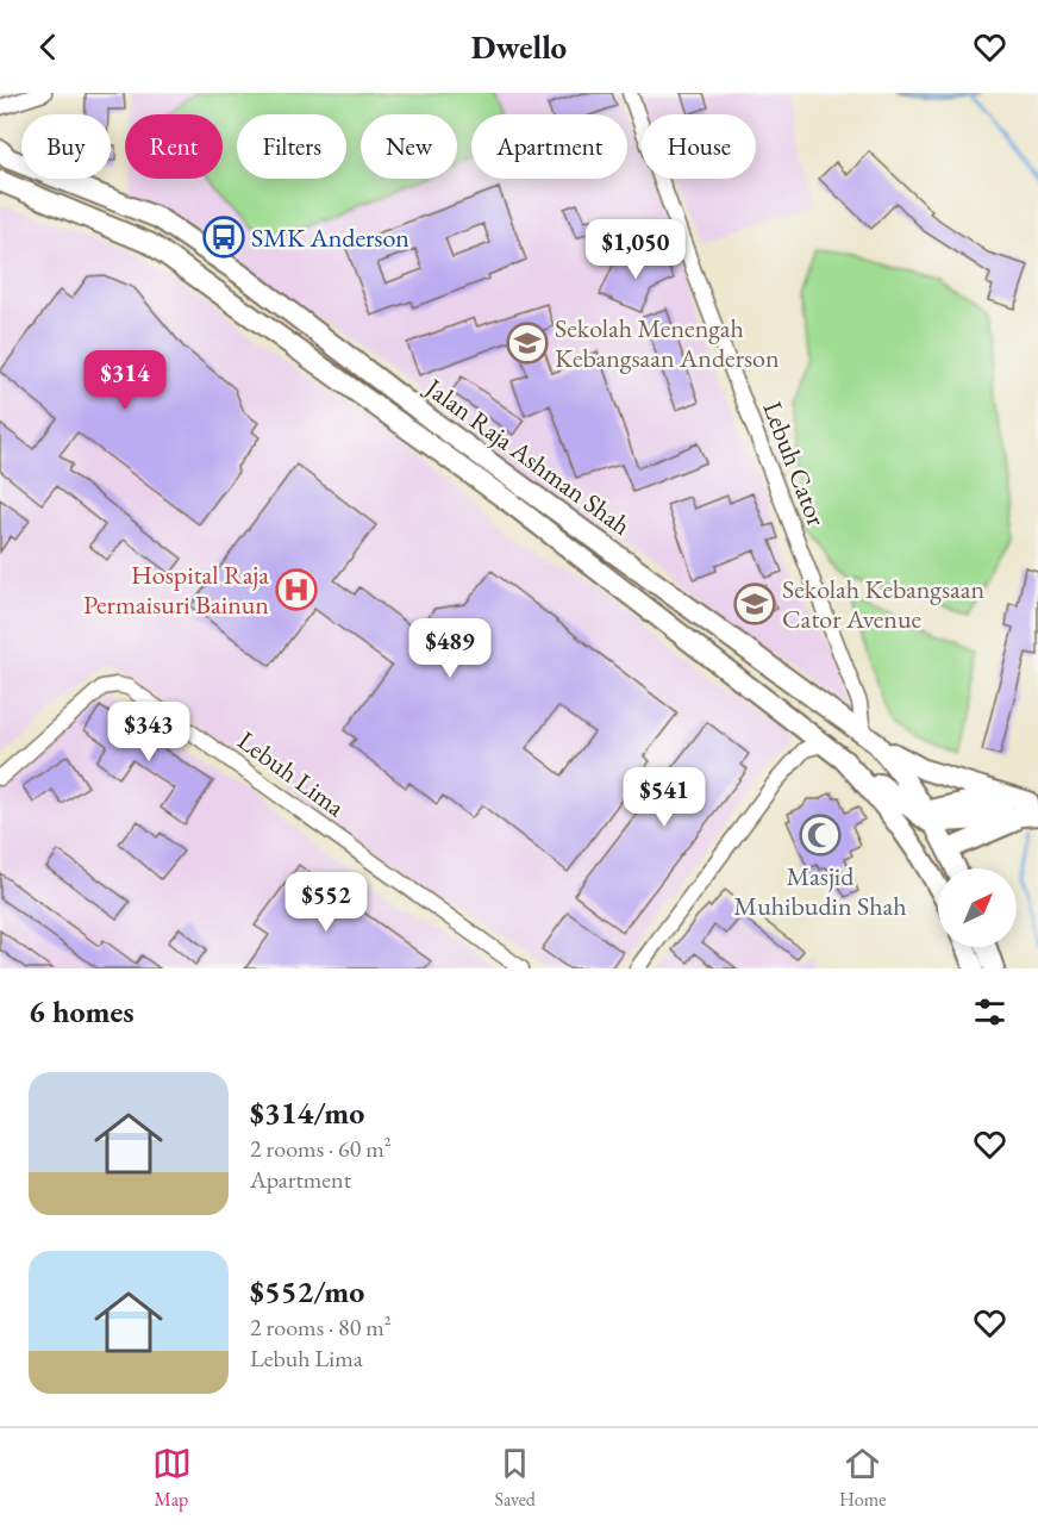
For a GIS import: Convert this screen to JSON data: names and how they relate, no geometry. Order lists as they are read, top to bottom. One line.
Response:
{"streets":{"main road":["Jalan Raja Ashman Shah"],"street":["Lebuh Cator","Lebuh Lima"]},"crossings":[["Jalan Raja Ashman Shah","Lebuh Cator"]],"places":{"bus stop":["SMK Anderson"],"school or university":["Sekolah Menengah Kebangsaan Anderson","Sekolah Kebangsaan Cator Avenue"],"hospital":["Hospital Raja Permaisuri Bainun"],"mosque":["Masjid Muhibudin Shah"]},"north":"top right","page":{"header":"Dwello","chip":["Buy","Rent","Filters","New","Apartment","House"],"price":["$1,050","$314","$489","$343","$541","$552"],"heading":"6 homes","list":[{"name":"$314/mo","note":"2 rooms · 60 m² · Apartment"},{"name":"$552/mo","note":"2 rooms · 80 m² · Lebuh Lima"}],"tabs":["Map","Saved","Home"]}}
